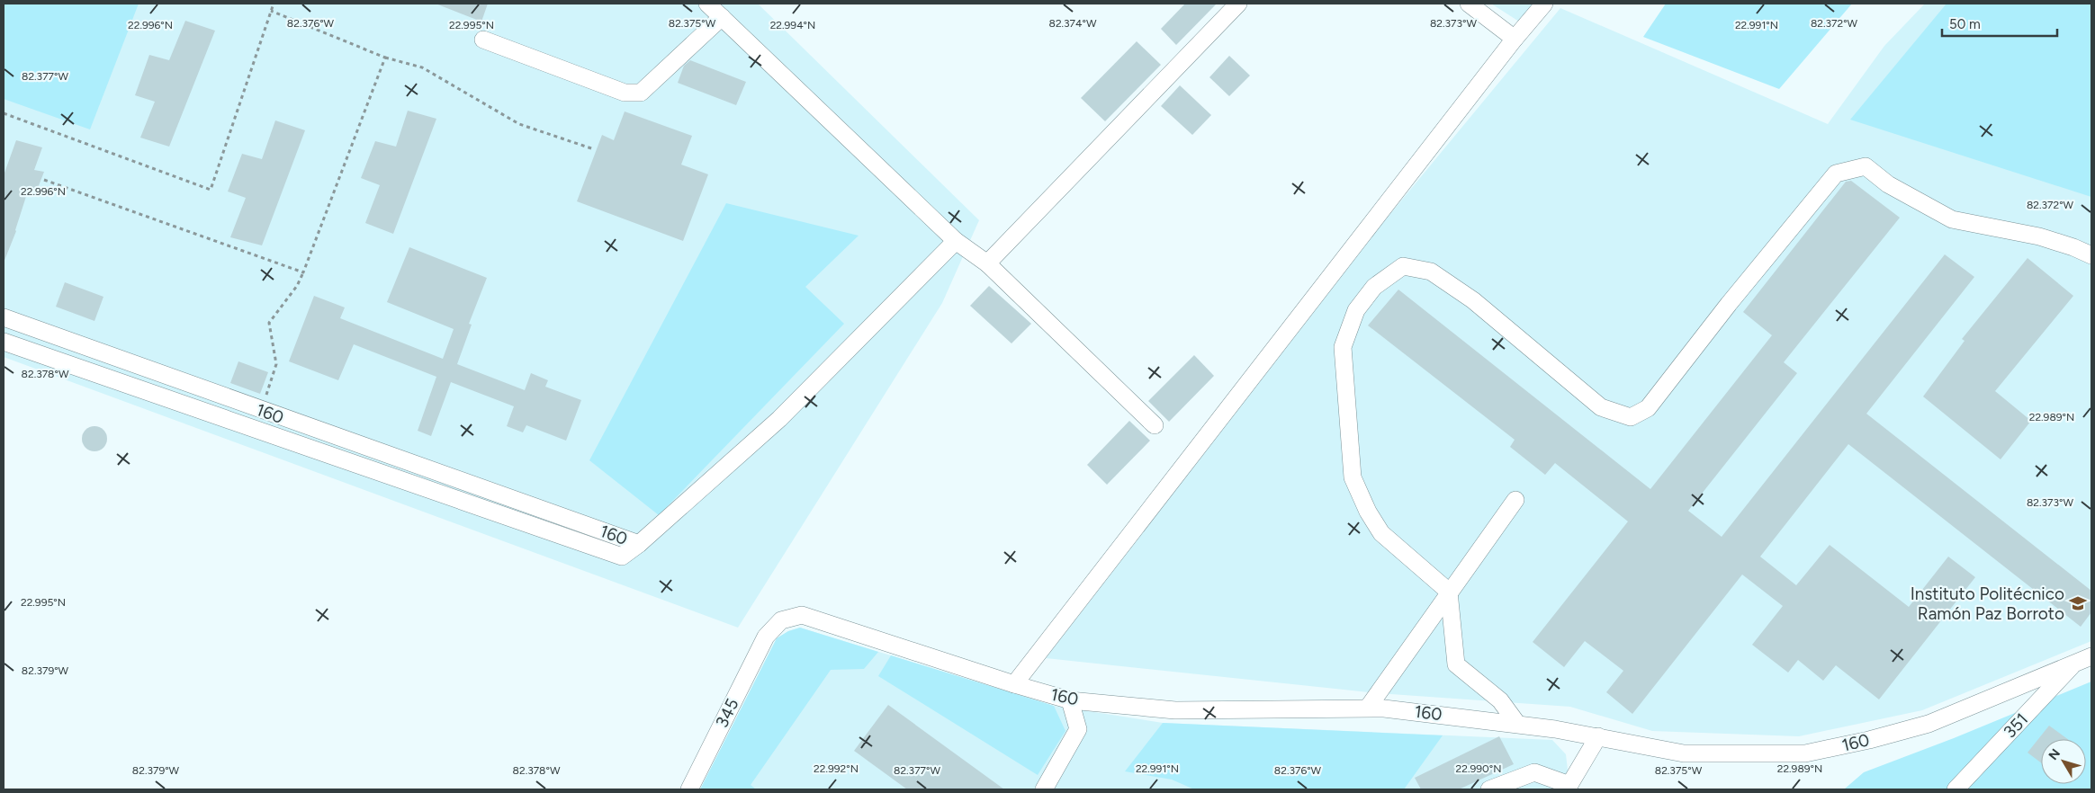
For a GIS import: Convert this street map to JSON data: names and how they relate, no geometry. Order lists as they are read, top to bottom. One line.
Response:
{"streets":{"street":["160","345","351"]},"crossings":[["160","345"],["160","351"]],"places":{"school or university":["Instituto Politécnico Ramón Paz Borroto"]},"scale_bar":"50 m","north":"top left","coordinates":["82.376°W","82.375°W","82.374°W","82.373°W","82.372°W","22.996°N","22.995°N","22.994°N","22.991°N","82.377°W","82.378°W","22.989°N","82.379°W","22.992°N","22.990°N"]}
